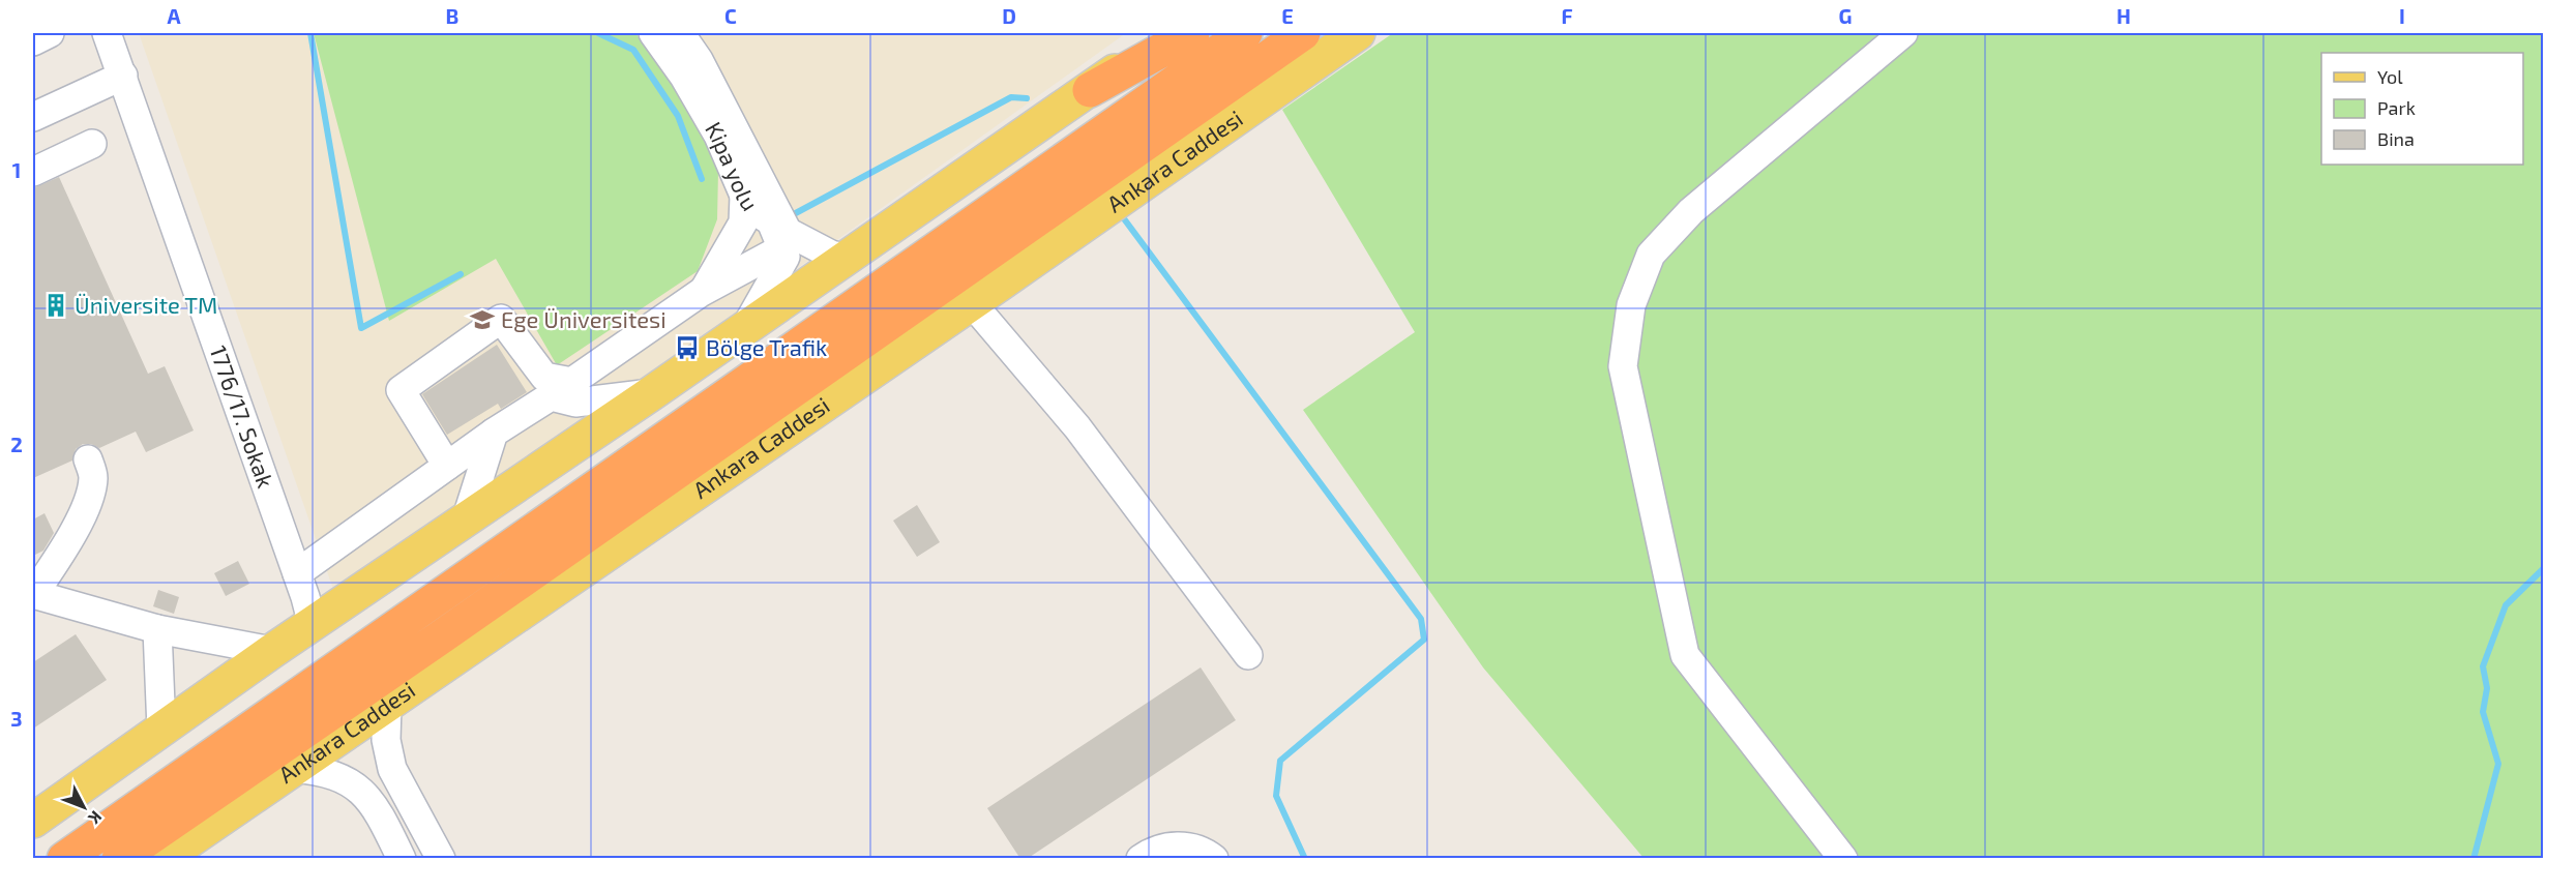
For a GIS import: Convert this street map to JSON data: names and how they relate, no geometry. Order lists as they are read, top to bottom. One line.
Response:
{"streets":{"highway":["Ankara Caddesi"],"street":["Kipa yolu","1776/17. Sokak"]},"places":{"building":["Üniversite TM"],"school or university":["Ege Üniversitesi"],"bus stop":["Bölge Trafik"]},"legend":["Yol","Park","Bina"],"north":"bottom right","grid":{"columns":["A","B","C","D","E","F","G","H","I"],"rows":["1","2","3"]}}
